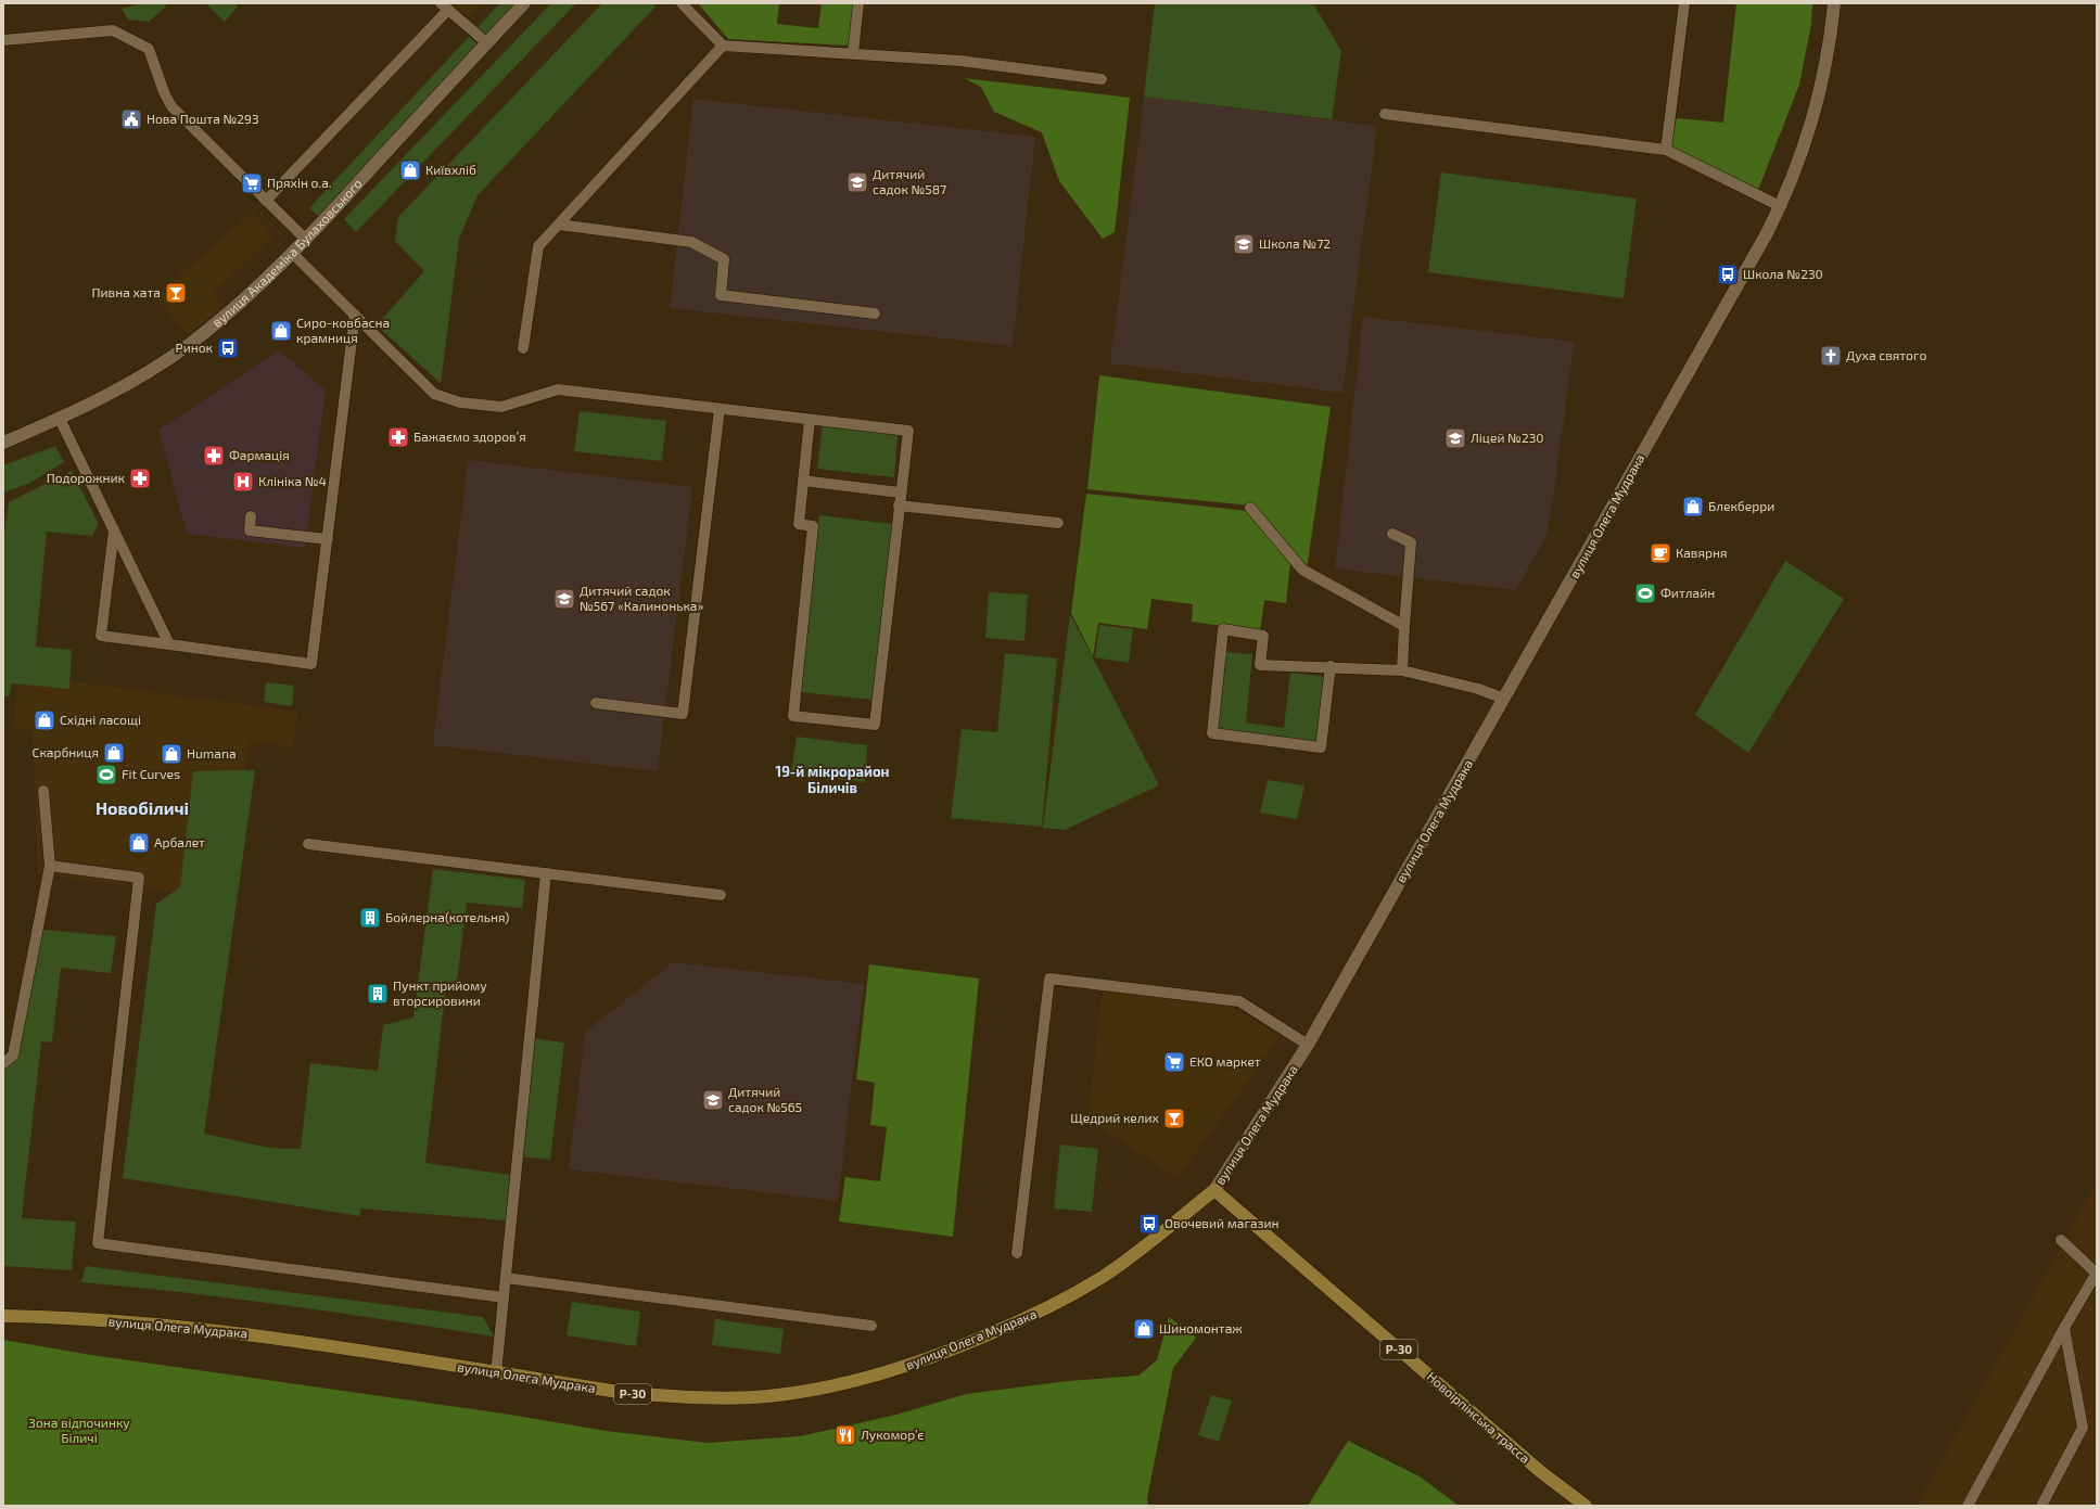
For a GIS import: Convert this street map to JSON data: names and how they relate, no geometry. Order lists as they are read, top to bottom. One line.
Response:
{"streets":{"main road":["вулиця Олега Мудрака","Р-30","Новоірпінська трасса"],"street":["вулиця Академіка Булаховського"]},"crossings":[["вулиця Олега Мудрака","Новоірпінська трасса"]],"districts":["19-й мікрорайон Біличів","Новобіличі"],"parks":["Зона відпочинку Біличі"],"places":{"public building":["Нова Пошта №293"],"shop":["Київхліб","Сиро-ковбасна крамниця","Блекберри","Східні ласощі","Скарбниця","Humana","Арбалет","Шиномонтаж"],"school or university":["Дитячий садок №587","Школа №72","Ліцей №230","Дитячий садок №567 «Калинонька»","Дитячий садок №565"],"supermarket":["Пряхін о.а.","ЕКО маркет"],"bus stop":["Школа №230","Ринок","Овочевий магазин"],"bar":["Пивна хата","Щедрий келих"],"church":["Духа святого"],"pharmacy":["Бажаємо здоровʼя","Фармація","Подорожник"],"hospital":["Клініка №4"],"cafe":["Кавярня"],"sports":["Фитлайн","Fit Curves"],"building":["Бойлерна(котельня)","Пункт прийому вторсировини"],"restaurant":["Лукомор’є"]}}
